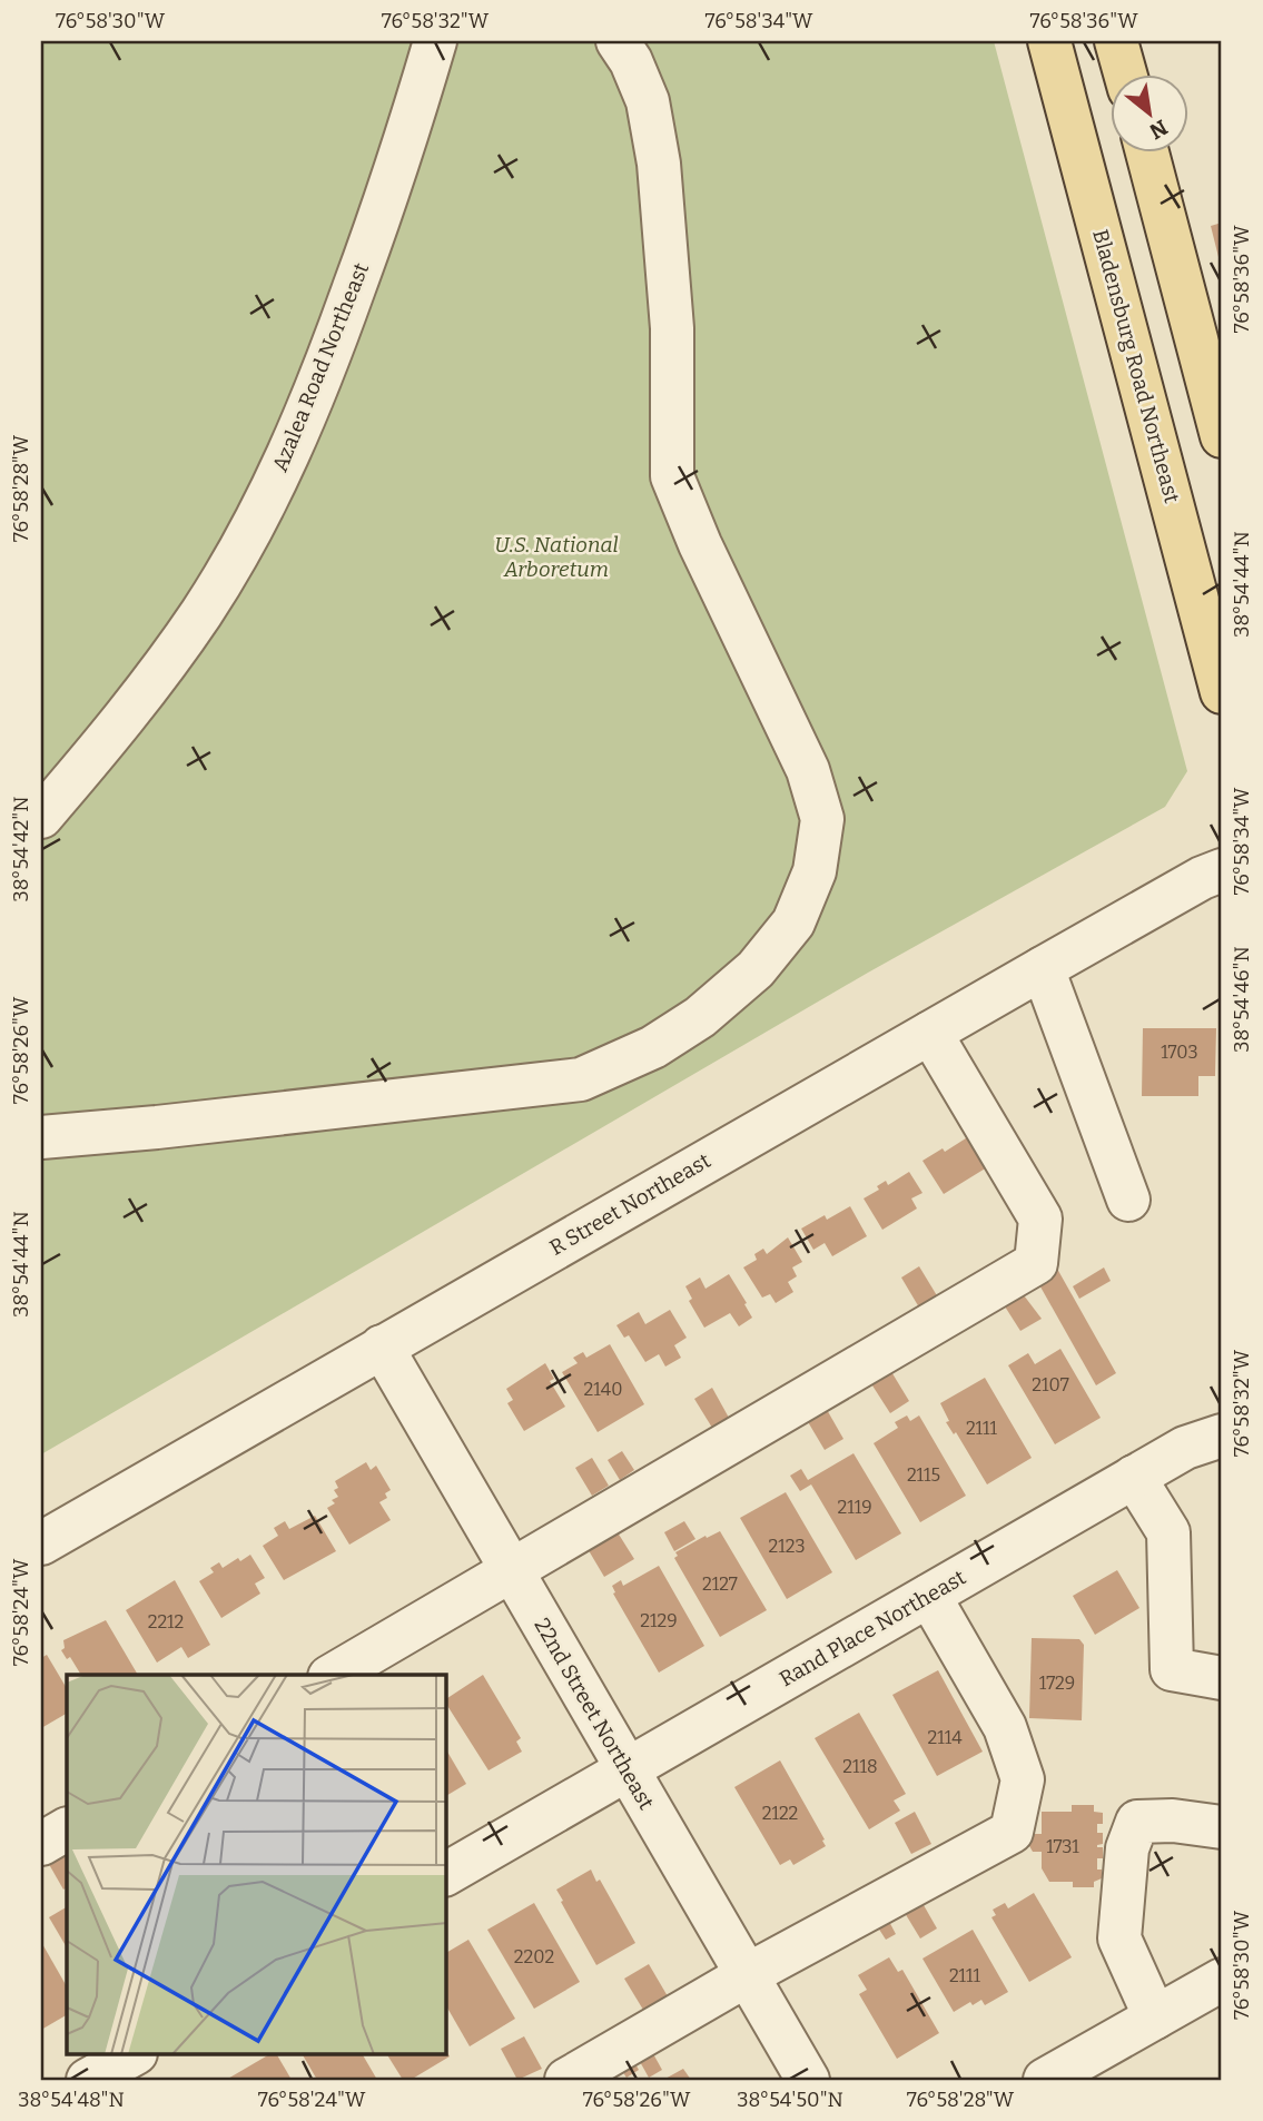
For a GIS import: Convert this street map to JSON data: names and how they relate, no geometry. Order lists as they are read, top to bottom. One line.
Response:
{"streets":{"main road":["Bladensburg Road Northeast"],"street":["Azalea Road Northeast","R Street Northeast","Rand Place Northeast","22nd Street Northeast"]},"crossings":[["R Street Northeast","22nd Street Northeast"],["Rand Place Northeast","22nd Street Northeast"]],"parks":["U.S. National Arboretum"],"house_numbers":["1703","2107","2140","2111","2115","2119","2123","2127","2129","2212","1729","2114","2118","2122","1731","2202","2111"],"north":"bottom right","coordinates":["76°58'30\"W","76°58'32\"W","76°58'34\"W","76°58'36\"W","76°58'28\"W","38°54'44\"N","38°54'42\"N","38°54'46\"N","76°58'26\"W","76°58'24\"W","38°54'48\"N","38°54'50\"N"]}
